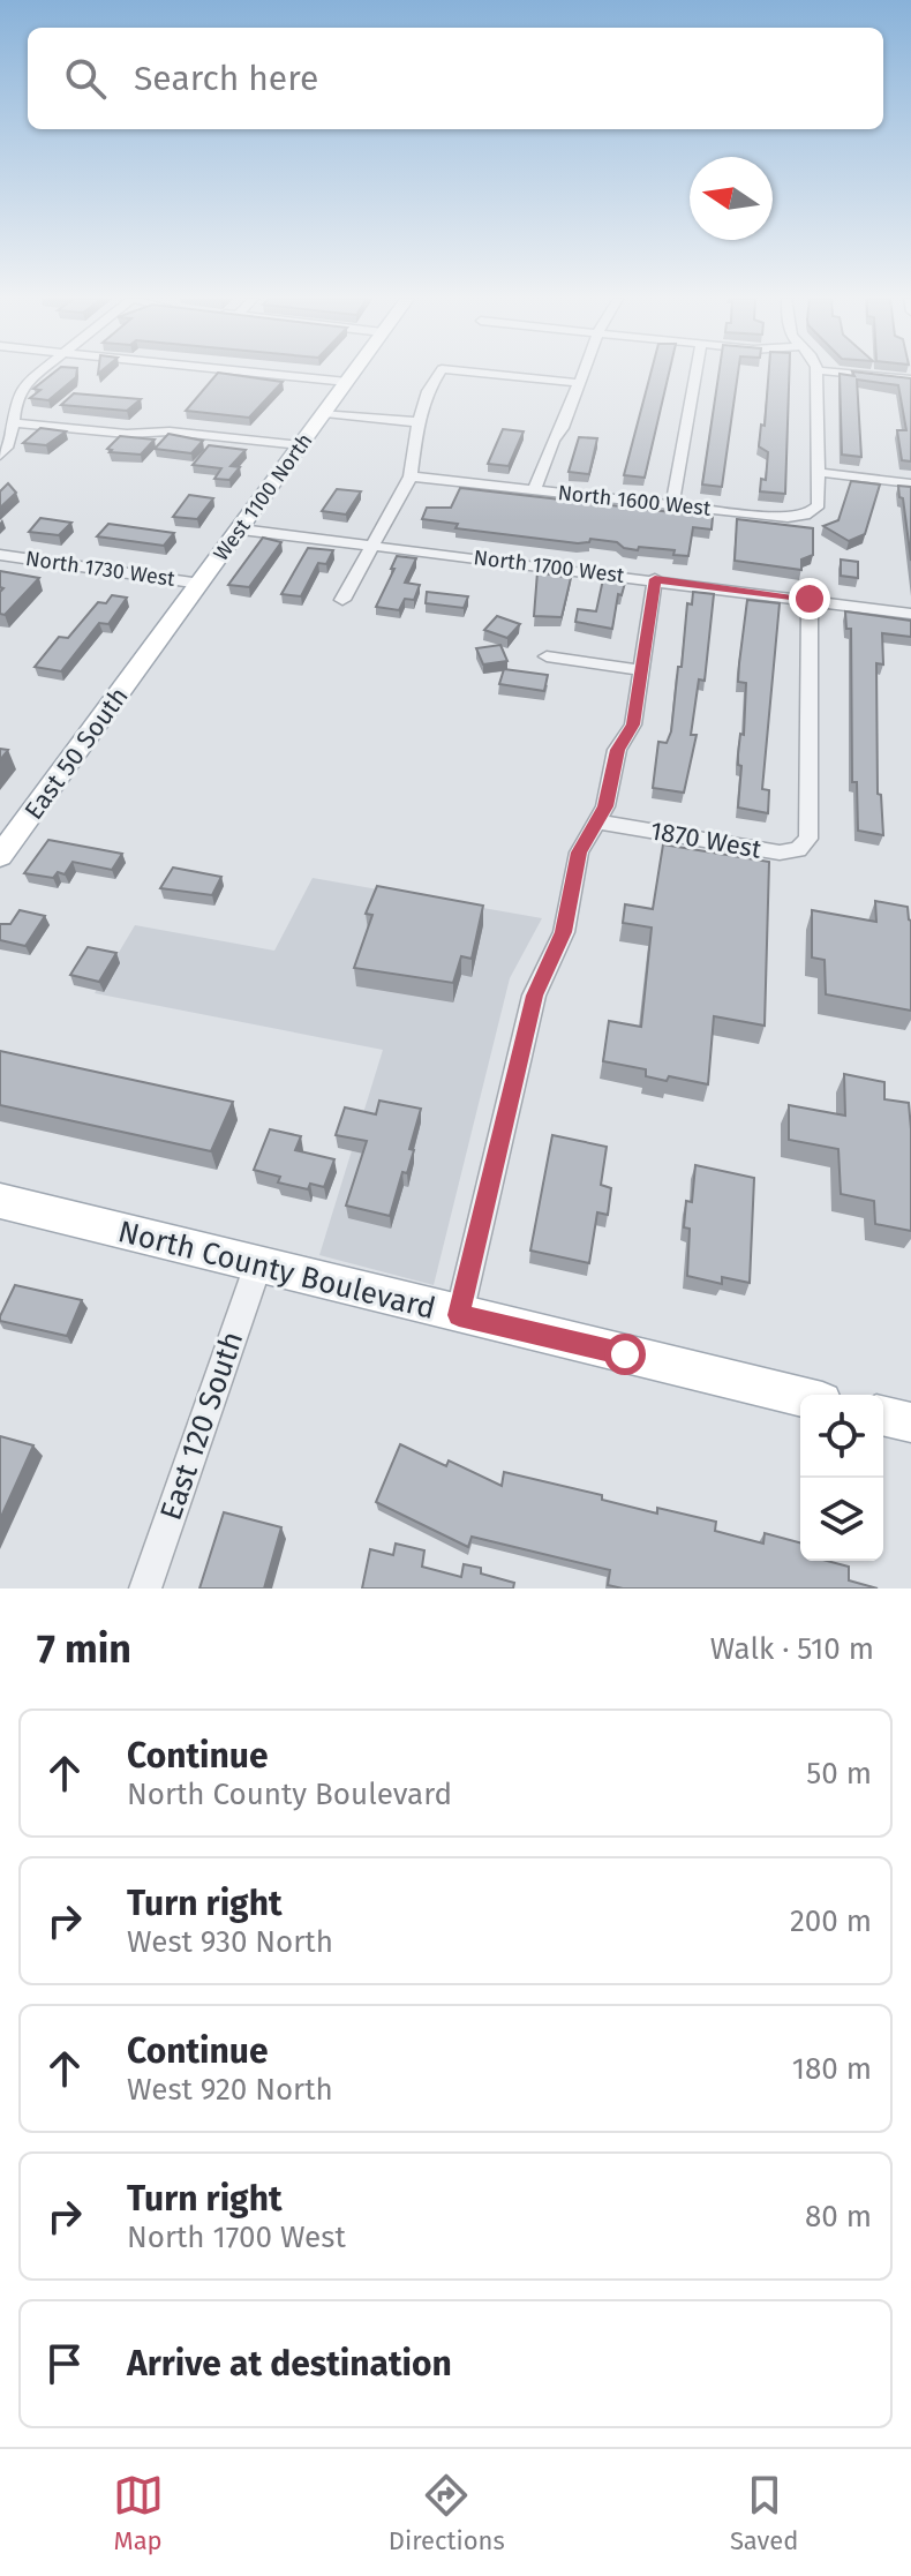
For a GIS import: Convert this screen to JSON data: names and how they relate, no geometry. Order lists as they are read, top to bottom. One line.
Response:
{"streets":{"main road":["West 1100 North","East 50 South","North County Boulevard"],"street":["North 1600 West","North 1700 West","North 1730 West","1870 West","East 120 South"]},"crossings":[["West 1100 North","North 1700 West"],["West 1100 North","North 1730 West"],["West 1100 North","East 50 South"],["North 1700 West","1870 West"],["North County Boulevard","East 120 South"]],"north":"left","page":{"search":"Search here","heading":["7 min","Walk · 510 m"],"list":[["Continue","North County Boulevard","50 m"],["Turn right","West 930 North","200 m"],["Continue","West 920 North","180 m"],["Turn right","North 1700 West","80 m"],"Arrive at destination"],"nav":["Map","Directions","Saved"]}}
